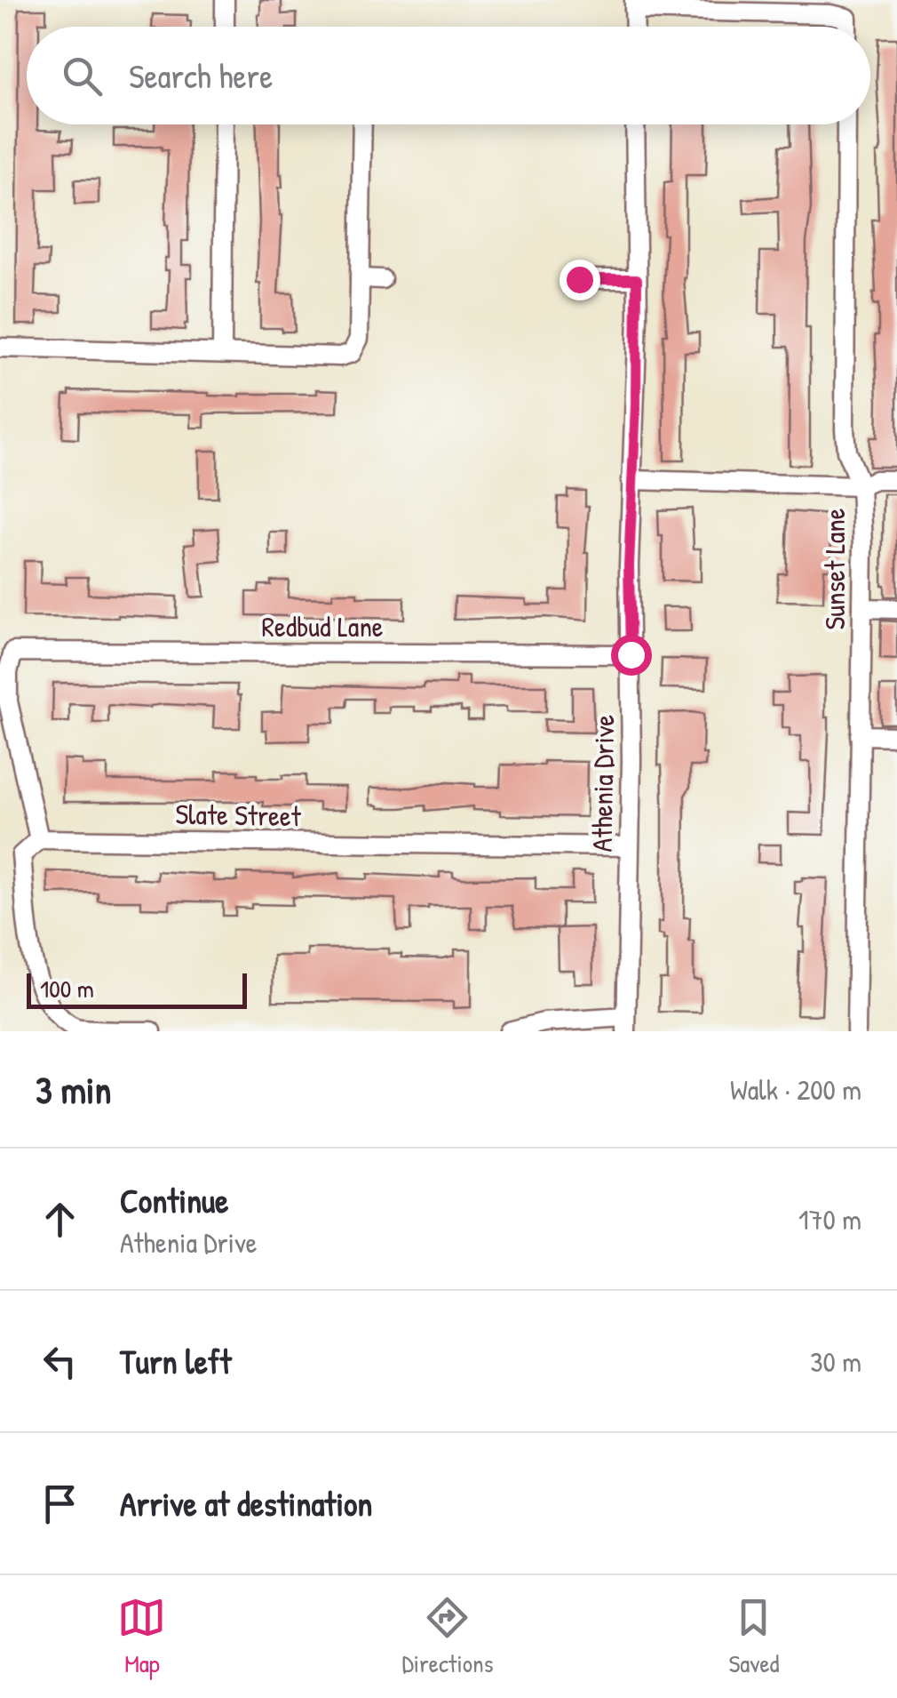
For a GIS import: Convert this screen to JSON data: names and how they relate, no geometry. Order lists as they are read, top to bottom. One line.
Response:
{"streets":{"street":["Sunset Lane","Redbud Lane","Athenia Drive","Slate Street"]},"crossings":[["Redbud Lane","Athenia Drive"],["Redbud Lane","Slate Street"],["Athenia Drive","Slate Street"]],"scale_bar":"100 m","page":{"search":"Search here","scale":"100 m","heading":["3 min","Walk · 200 m"],"list":[["Continue","Athenia Drive","170 m"],["Turn left","30 m"],"Arrive at destination"],"nav":["Map","Directions","Saved"]}}
